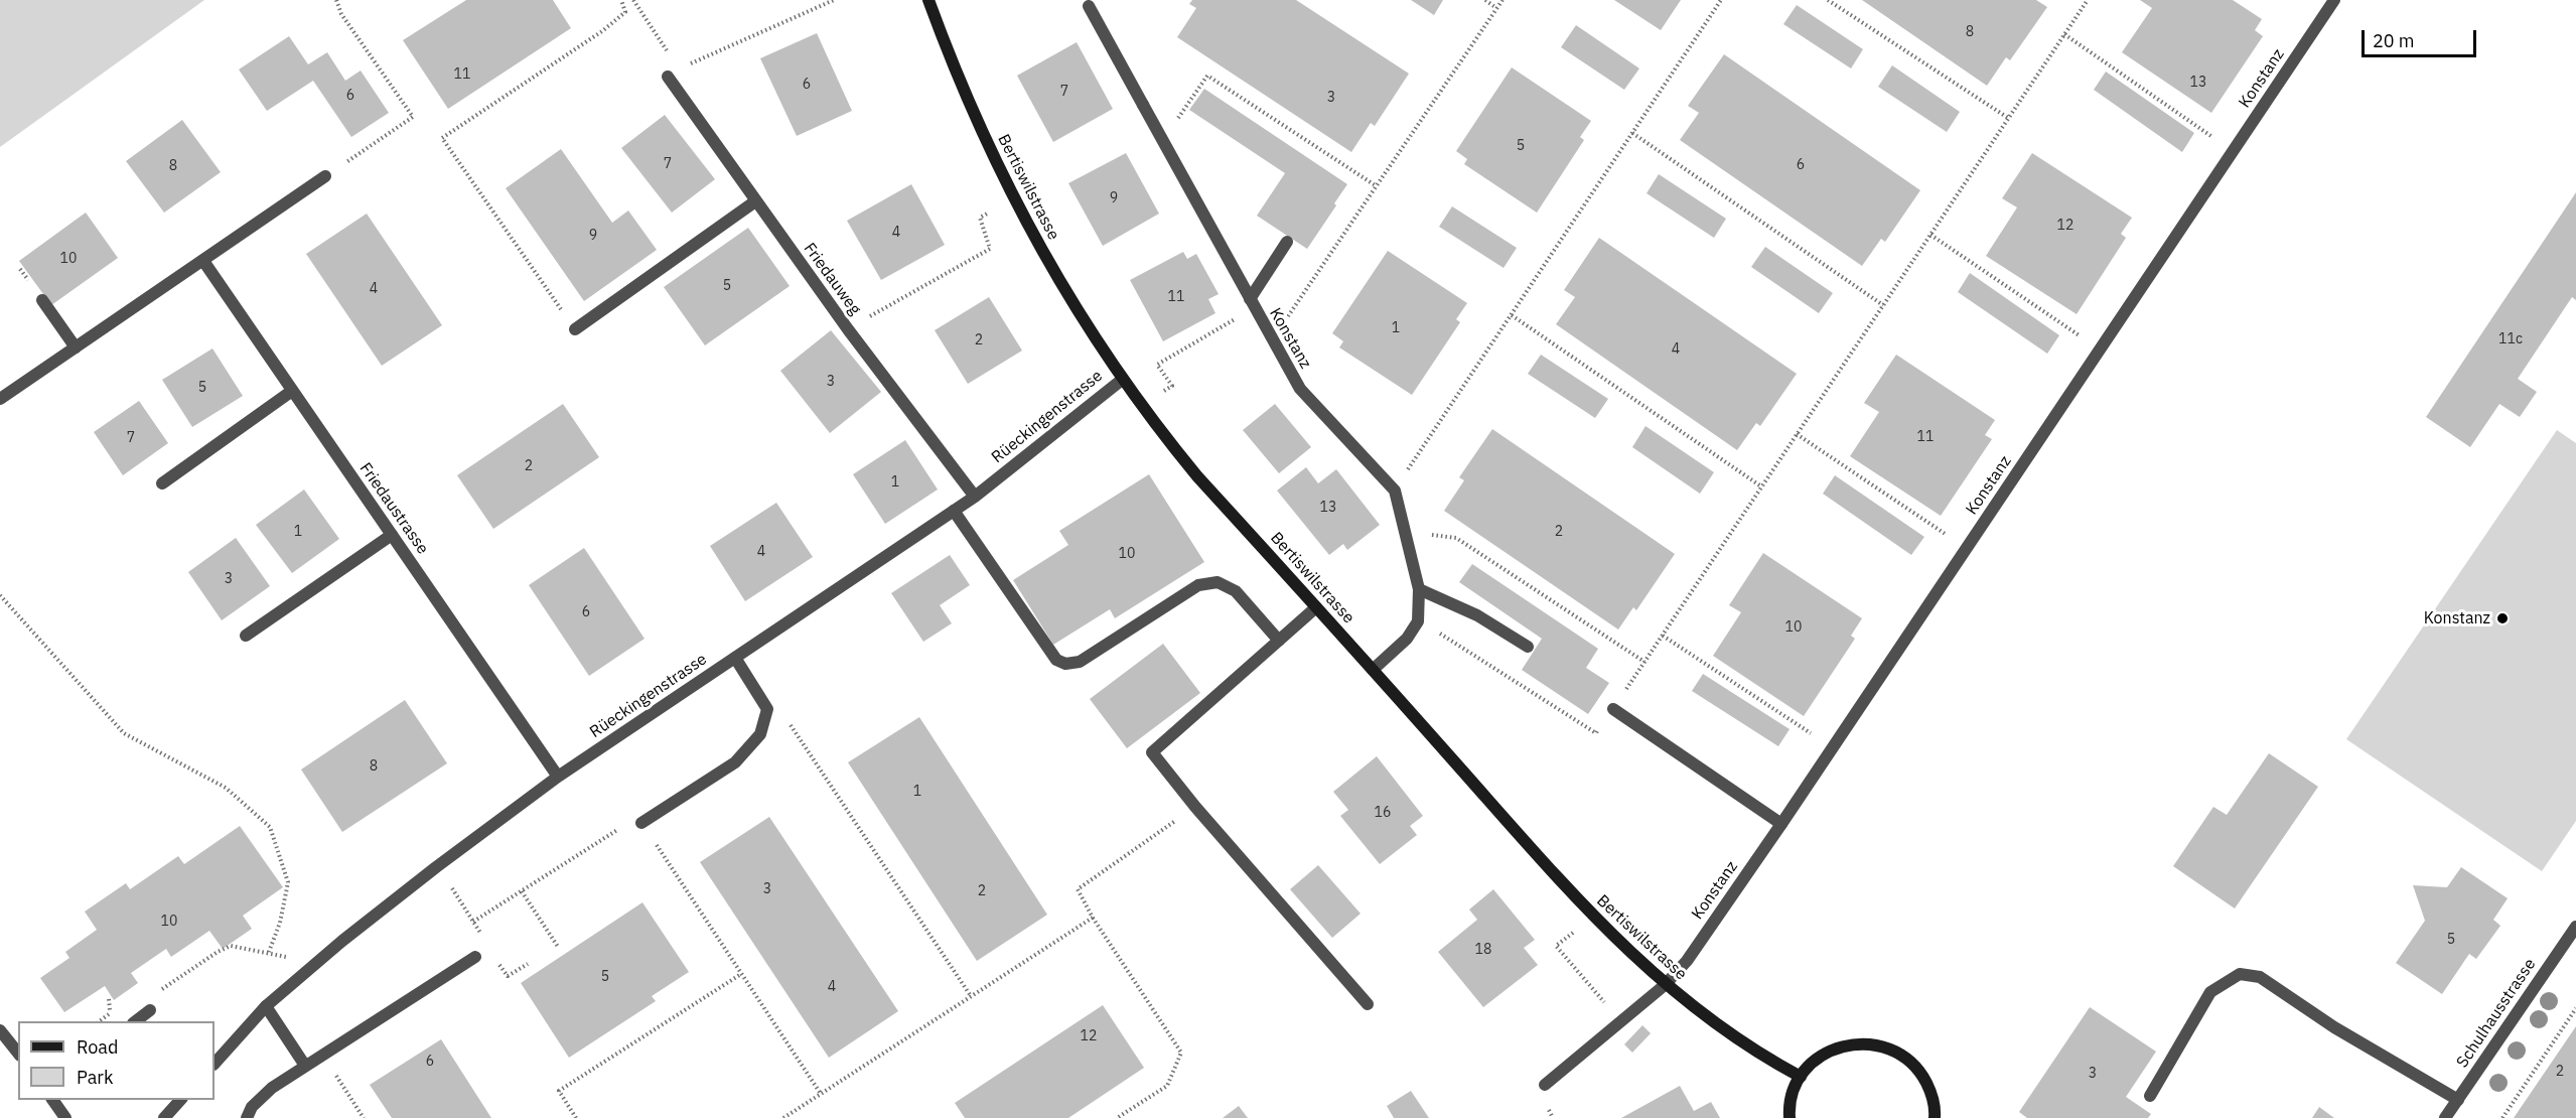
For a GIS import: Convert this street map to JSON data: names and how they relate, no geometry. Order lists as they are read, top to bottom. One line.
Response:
{"streets":{"main road":["Bertiswilstrasse"],"street":["Konstanz","Friedauweg","Rüeckingenstrasse","Friedaustrasse","Schulhausstrasse"]},"crossings":[["Konstanz","Bertiswilstrasse"],["Bertiswilstrasse","Rüeckingenstrasse"],["Friedauweg","Rüeckingenstrasse"],["Rüeckingenstrasse","Friedaustrasse"]],"places":["Konstanz"],"house_numbers":["8","11","13","6","7","6","3","5","7","6","8","9","12","4","9","10","5","4","11","1","11c","2","4","3","5","11","7","2","1","13","1","2","4","10","3","6","10","8","1","16","3","2","10","5","18","5","4","12","6","2","3"],"legend":["Road","Park"],"scale_bar":"20 m"}
